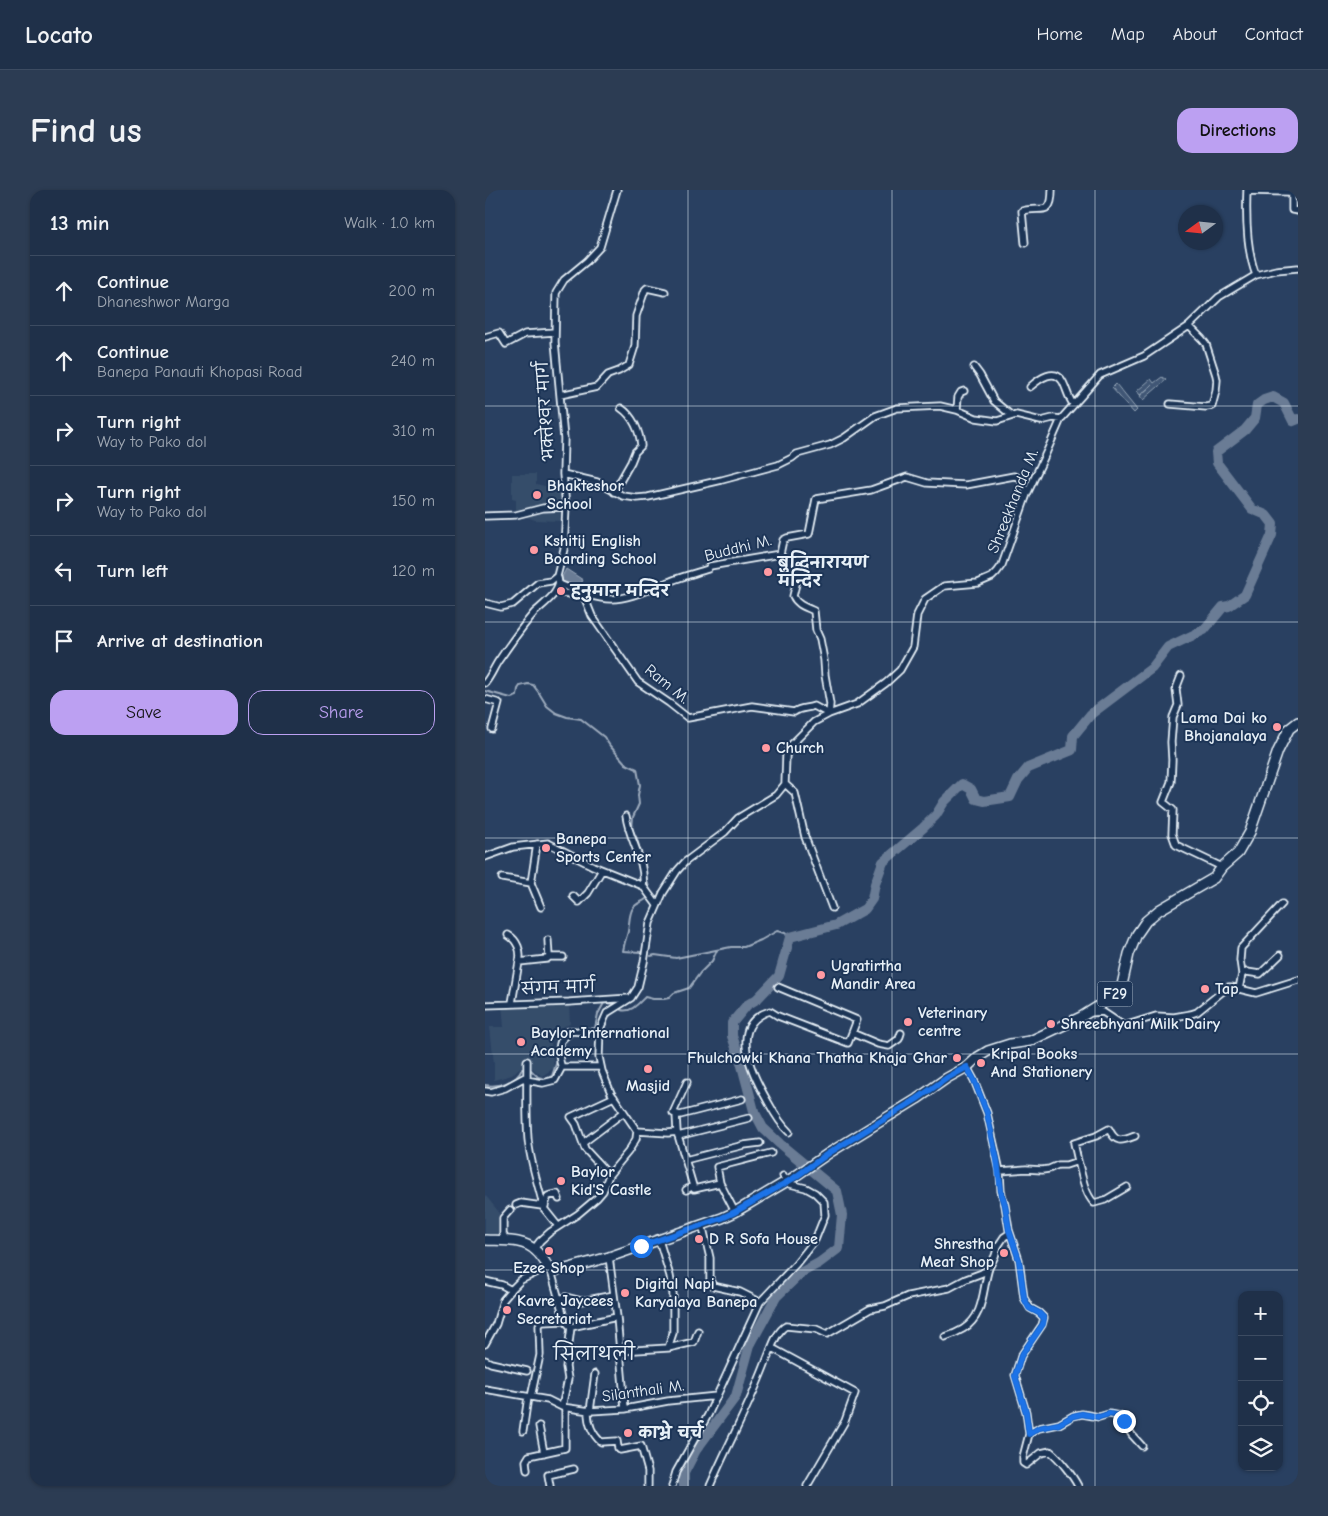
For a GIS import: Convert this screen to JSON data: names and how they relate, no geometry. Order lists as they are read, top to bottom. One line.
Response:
{"streets":{"main road":["F29"],"street":["भक्तेश्वर मार्ग","Shreekhanda M.","Buddhi M.","Ram M.","संगम मार्ग","Silanthali M."]},"crossings":[["भक्तेश्वर मार्ग","Buddhi M."],["Shreekhanda M.","Buddhi M."],["Shreekhanda M.","Ram M."]],"districts":["सिलाथली"],"places":["Bhakteshor School","Kshitij English Boarding School","बुद्धिनारायण मन्दिर","हनुमान मन्दिर","Lama Dai ko Bhojanalaya","Church","Banepa Sports Center","Ugratirtha Mandir Area","Tap","Veterinary centre","Shreebhyani Milk Dairy","Baylor International Academy","Fhulchowki Khana Thatha Khaja Ghar","Kripal Books And Stationery","Masjid","Baylor Kid'S Castle","D R Sofa House","Ezee Shop","Shrestha Meat Shop","Digital Napi Karyalaya Banepa","Kavre Jaycees Secretariat","काभ्रे चर्च"],"north":"left","page":{"header":"Locato","nav":["Home","Map","About","Contact"],"buttons":["Directions",["Save","Share"]],"title":"Find us","heading":["13 min","Walk · 1.0 km"],"list":[["Continue","Dhaneshwor Marga","200 m"],["Continue","Banepa Panauti Khopasi Road","240 m"],["Turn right","Way to Pako dol","310 m"],["Turn right","Way to Pako dol","150 m"],["Turn left","120 m"],"Arrive at destination"],"map_buttons":["+","−"]}}
